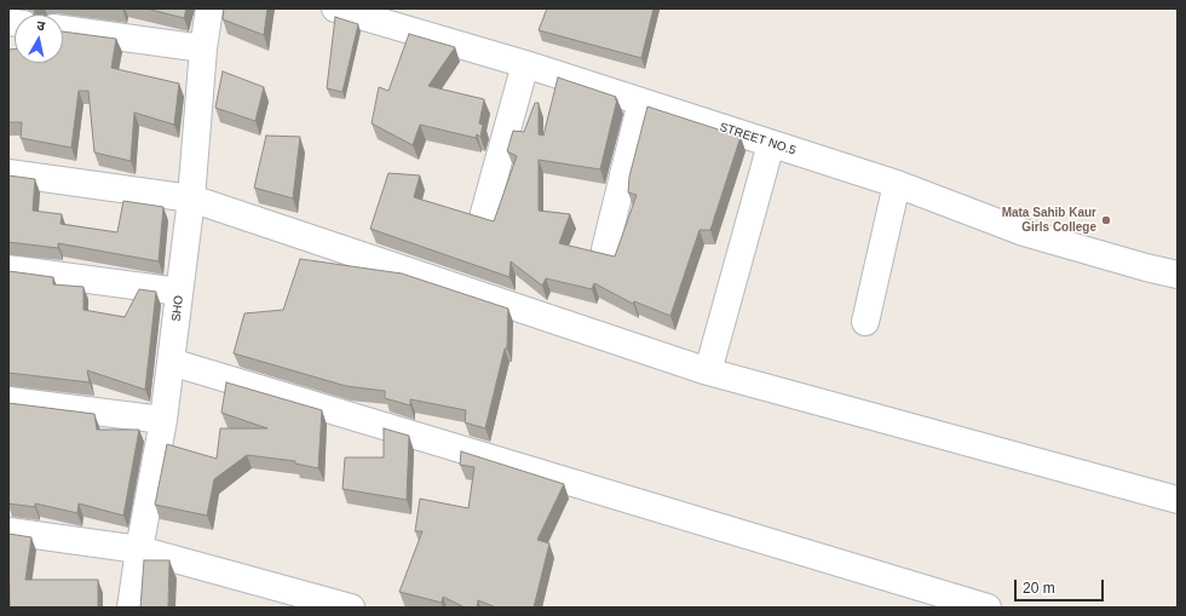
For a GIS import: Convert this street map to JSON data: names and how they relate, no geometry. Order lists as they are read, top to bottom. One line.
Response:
{"streets":{"street":["STREET NO.5","SHO"]},"places":["Mata Sahib Kaur Girls College"],"scale_bar":"20 m","north":"top"}
